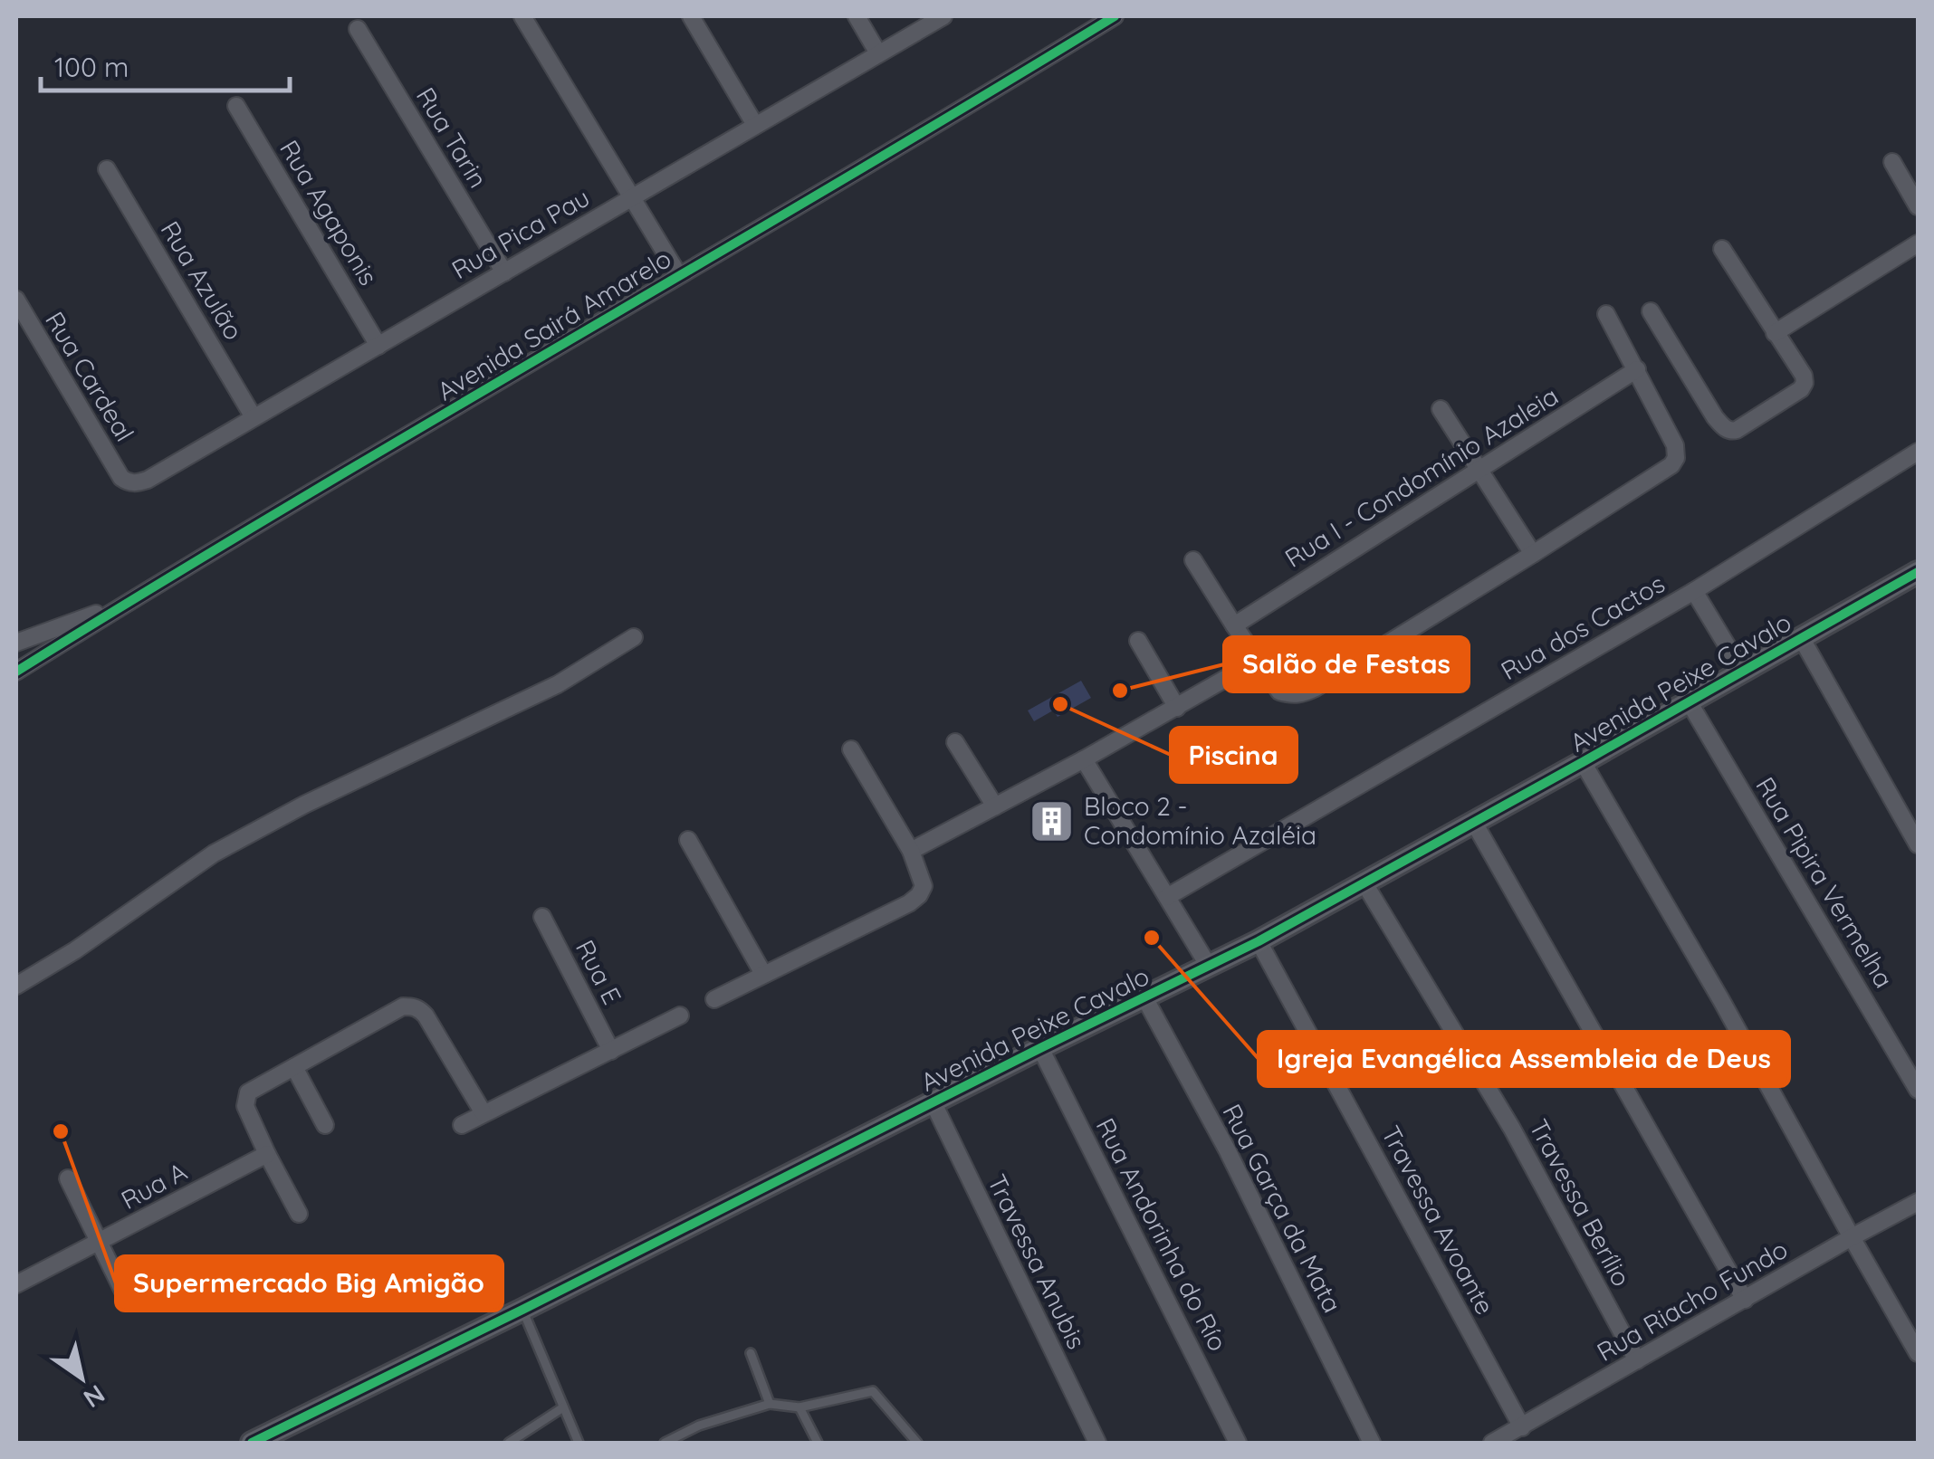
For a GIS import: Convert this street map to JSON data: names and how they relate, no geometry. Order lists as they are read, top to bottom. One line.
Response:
{"streets":{"street":["Rua Tarin","Rua Agaponis","Rua Pica Pau","Rua Azulão","Avenida Sairá Amarelo","Rua Cardeal","Rua I - Condomínio Azaleia","Rua dos Cactos","Avenida Peixe Cavalo","Rua Pipira Vermelha","Rua E","Rua A","Travessa Berílio","Rua Garça da Mata","Travessa Avoante","Rua Andorinha do Río","Travessa Anubis","Rua Riacho Fundo"]},"crossings":[["Rua Tarin","Rua Pica Pau"],["Rua Agaponis","Rua Pica Pau"],["Rua Pica Pau","Rua Azulão"],["Rua Pica Pau","Rua Cardeal"],["Rua dos Cactos","Avenida Peixe Cavalo"],["Avenida Peixe Cavalo","Rua Pipira Vermelha"],["Avenida Peixe Cavalo","Travessa Berílio"],["Avenida Peixe Cavalo","Rua Garça da Mata"],["Avenida Peixe Cavalo","Travessa Avoante"],["Avenida Peixe Cavalo","Rua Andorinha do Río"],["Avenida Peixe Cavalo","Travessa Anubis"],["Travessa Berílio","Rua Riacho Fundo"],["Travessa Avoante","Rua Riacho Fundo"]],"places":{"other":["Salão de Festas","Piscina","Igreja Evangélica Assembleia de Deus","Supermercado Big Amigão"],"building":["Bloco 2 - Condomínio Azaléia"]},"scale_bar":"100 m","north":"bottom right"}
